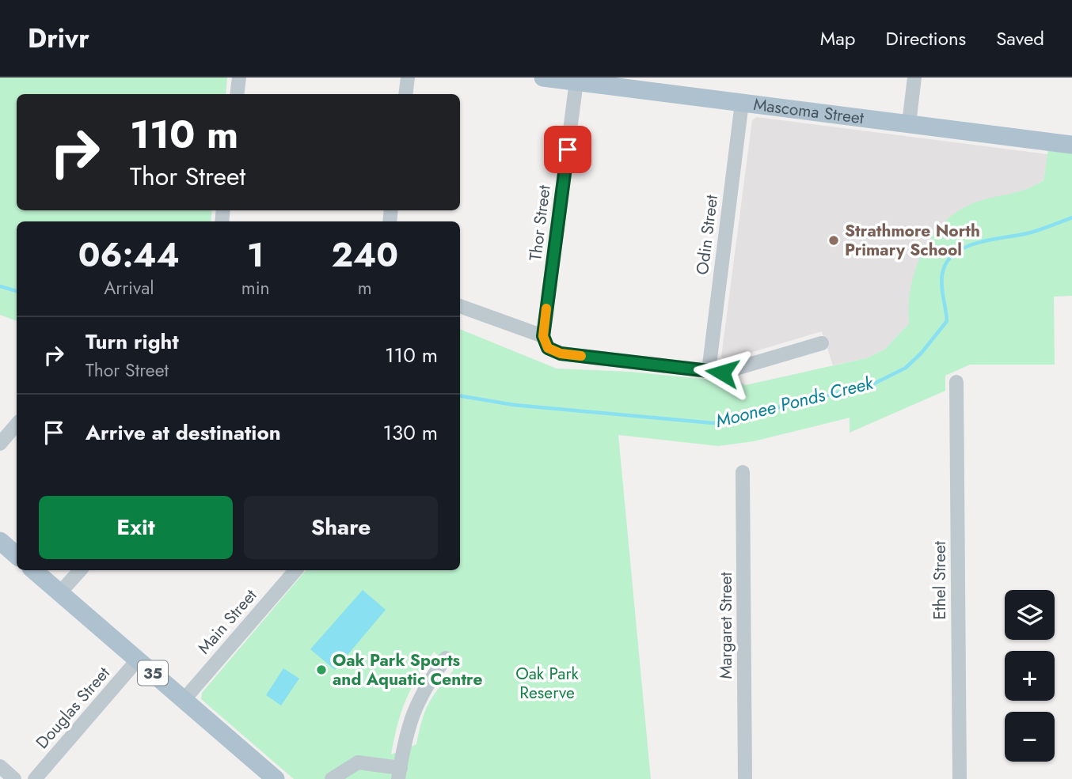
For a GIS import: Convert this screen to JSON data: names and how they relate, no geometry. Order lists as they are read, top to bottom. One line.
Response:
{"streets":{"main road":["Mascoma Street","35"],"street":["Thor Street","Odin Street","Ethel Street","Main Street","Margaret Street","Douglas Street"]},"crossings":[["Mascoma Street","Thor Street"],["Mascoma Street","Odin Street"],["Main Street","35"],["35","Douglas Street"]],"water":["Moonee Ponds Creek"],"parks":["Oak Park Reserve"],"places":["Strathmore North Primary School","Oak Park Sports and Aquatic Centre"],"page":{"header":"Drivr","nav":["Map","Directions","Saved"],"turn":["110 m","Thor Street"],"eta":["06:44","Arrival","1","min","240","m"],"list":[{"name":"Turn right","note":"Thor Street","value":"110 m"},{"name":"Arrive at destination","value":"130 m"}],"buttons":["Exit","Share"],"map_buttons":["+","−"]}}
